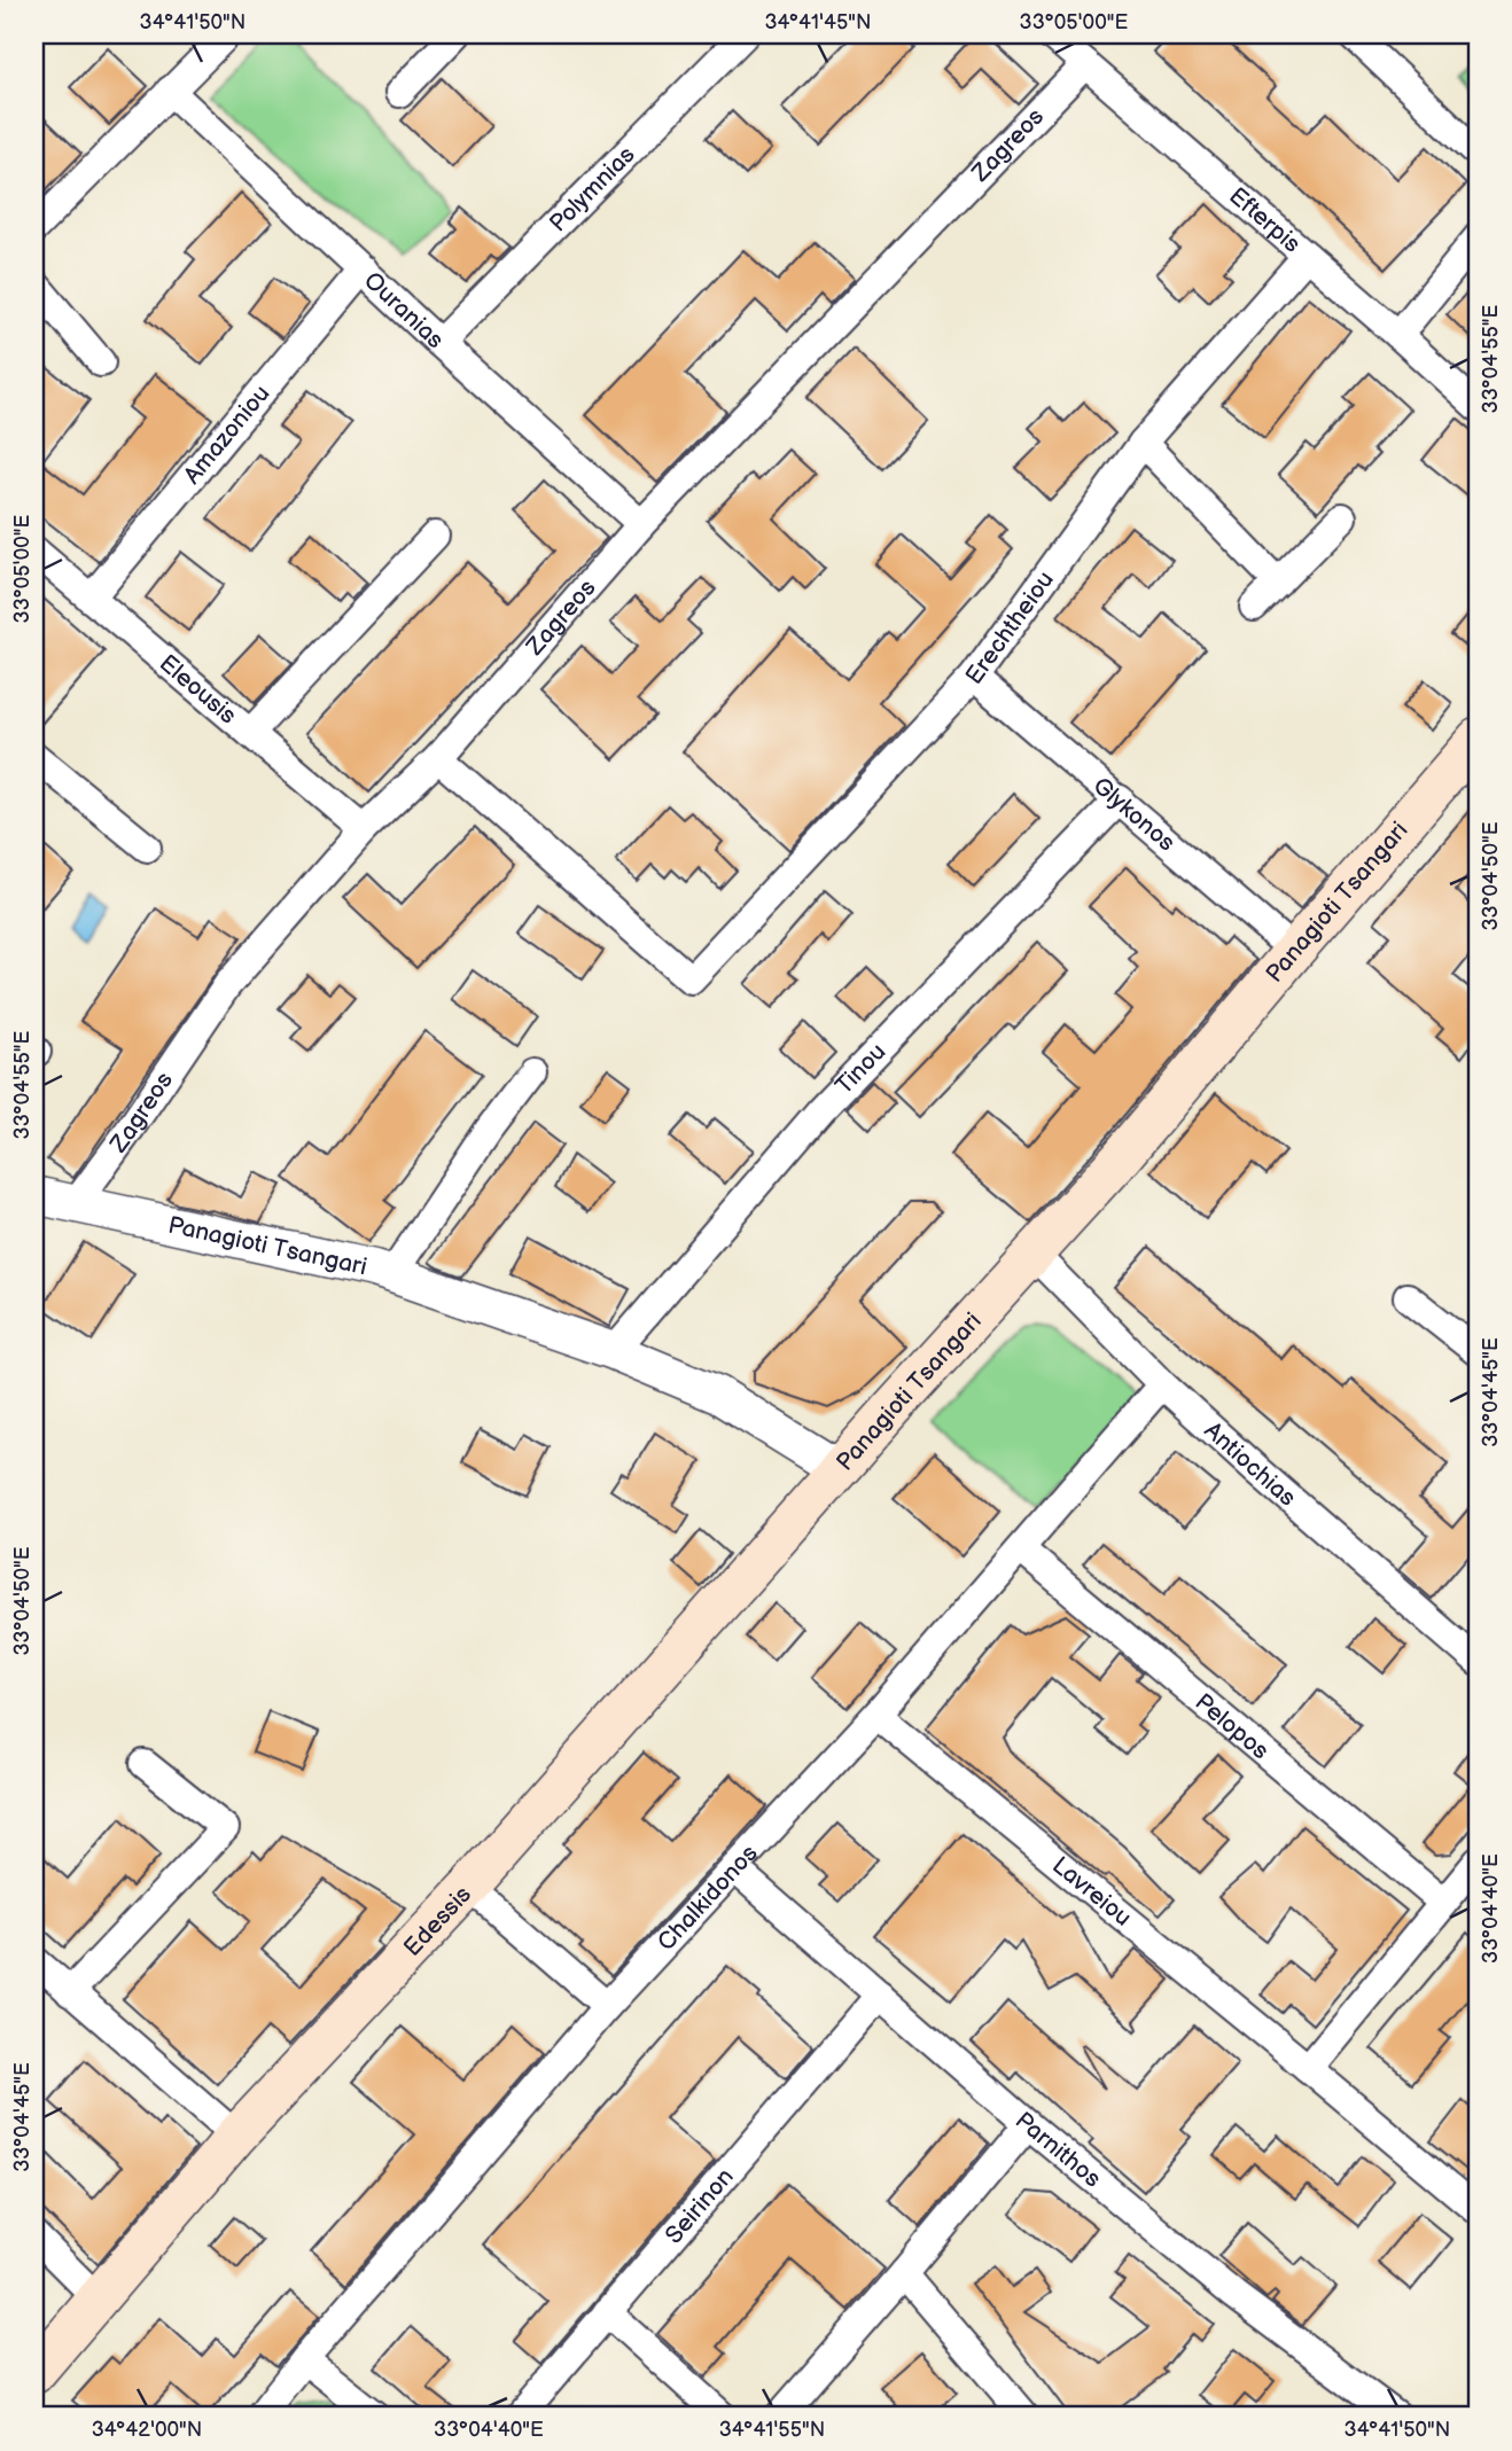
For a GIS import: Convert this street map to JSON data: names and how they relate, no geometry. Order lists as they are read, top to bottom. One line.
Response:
{"streets":{"main road":["Panagioti Tsangari","Edessis"],"street":["Zagreos","Polymnias","Efterpis","Ouranias","Amazoniou","Erechtheiou","Eleousis","Glykonos","Tinou","Antiochias","Pelopos","Lavreiou","Chalkidonos","Parnithos","Seirinon"]},"crossings":[["Zagreos","Efterpis"],["Zagreos","Ouranias"],["Zagreos","Erechtheiou"],["Zagreos","Eleousis"],["Zagreos","Panagioti Tsangari"],["Polymnias","Ouranias"],["Efterpis","Erechtheiou"],["Ouranias","Amazoniou"],["Amazoniou","Eleousis"],["Erechtheiou","Glykonos"],["Glykonos","Panagioti Tsangari"],["Glykonos","Tinou"],["Panagioti Tsangari","Tinou"],["Panagioti Tsangari","Antiochias"],["Panagioti Tsangari","Edessis"],["Antiochias","Chalkidonos"],["Pelopos","Chalkidonos"],["Lavreiou","Chalkidonos"],["Chalkidonos","Parnithos"],["Parnithos","Seirinon"]],"coordinates":["34°41'50\"N","34°41'45\"N","33°05'00\"E","33°04'55\"E","33°04'50\"E","33°04'45\"E","33°04'40\"E","34°42'00\"N","34°41'55\"N"]}
